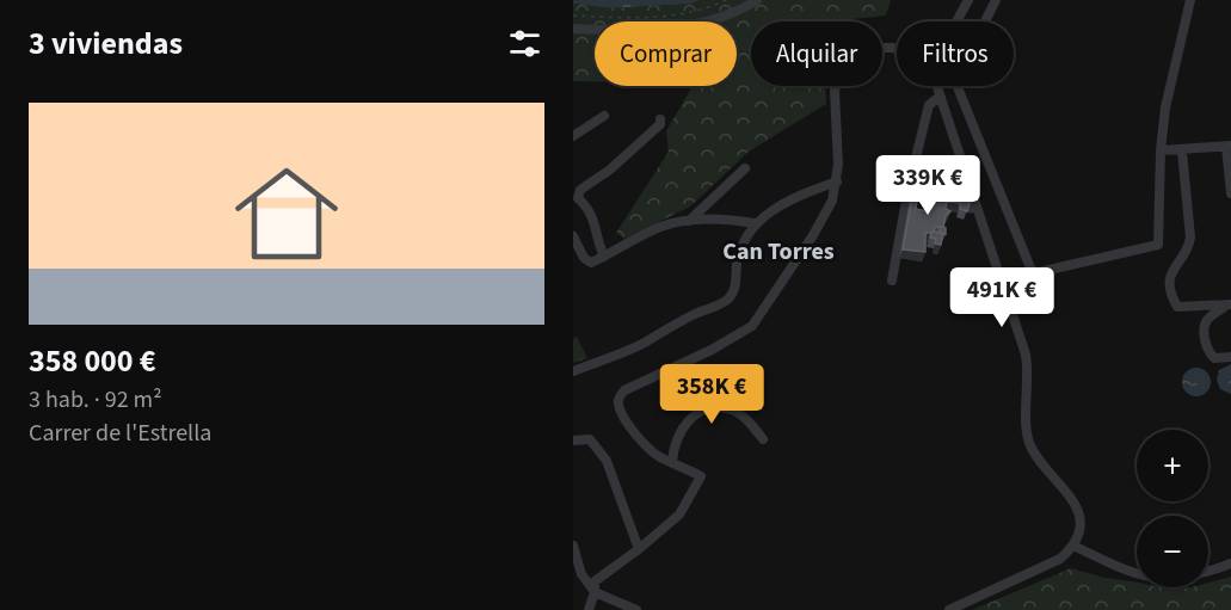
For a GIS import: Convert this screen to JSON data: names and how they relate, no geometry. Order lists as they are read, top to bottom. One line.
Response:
{"districts":["Can Torres"],"page":{"heading":"3 viviendas","chip":["Comprar","Alquilar","Filtros"],"list":[{"name":"358 000 €","note":"3 hab. · 92 m² · Carrer de l'Estrella"}],"price":["339K €","491K €","358K €"],"map_buttons":["+","−"]}}
